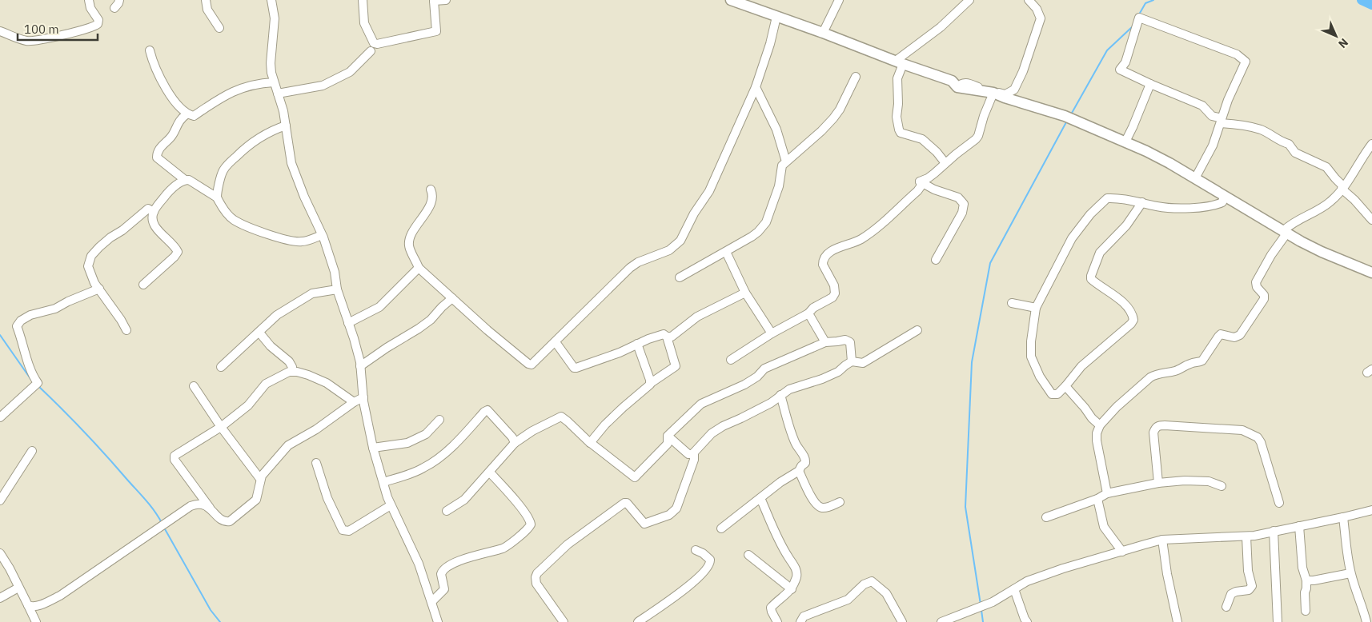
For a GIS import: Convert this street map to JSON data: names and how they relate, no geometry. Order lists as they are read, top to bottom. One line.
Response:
{"scale_bar":"100 m","north":"bottom right"}
